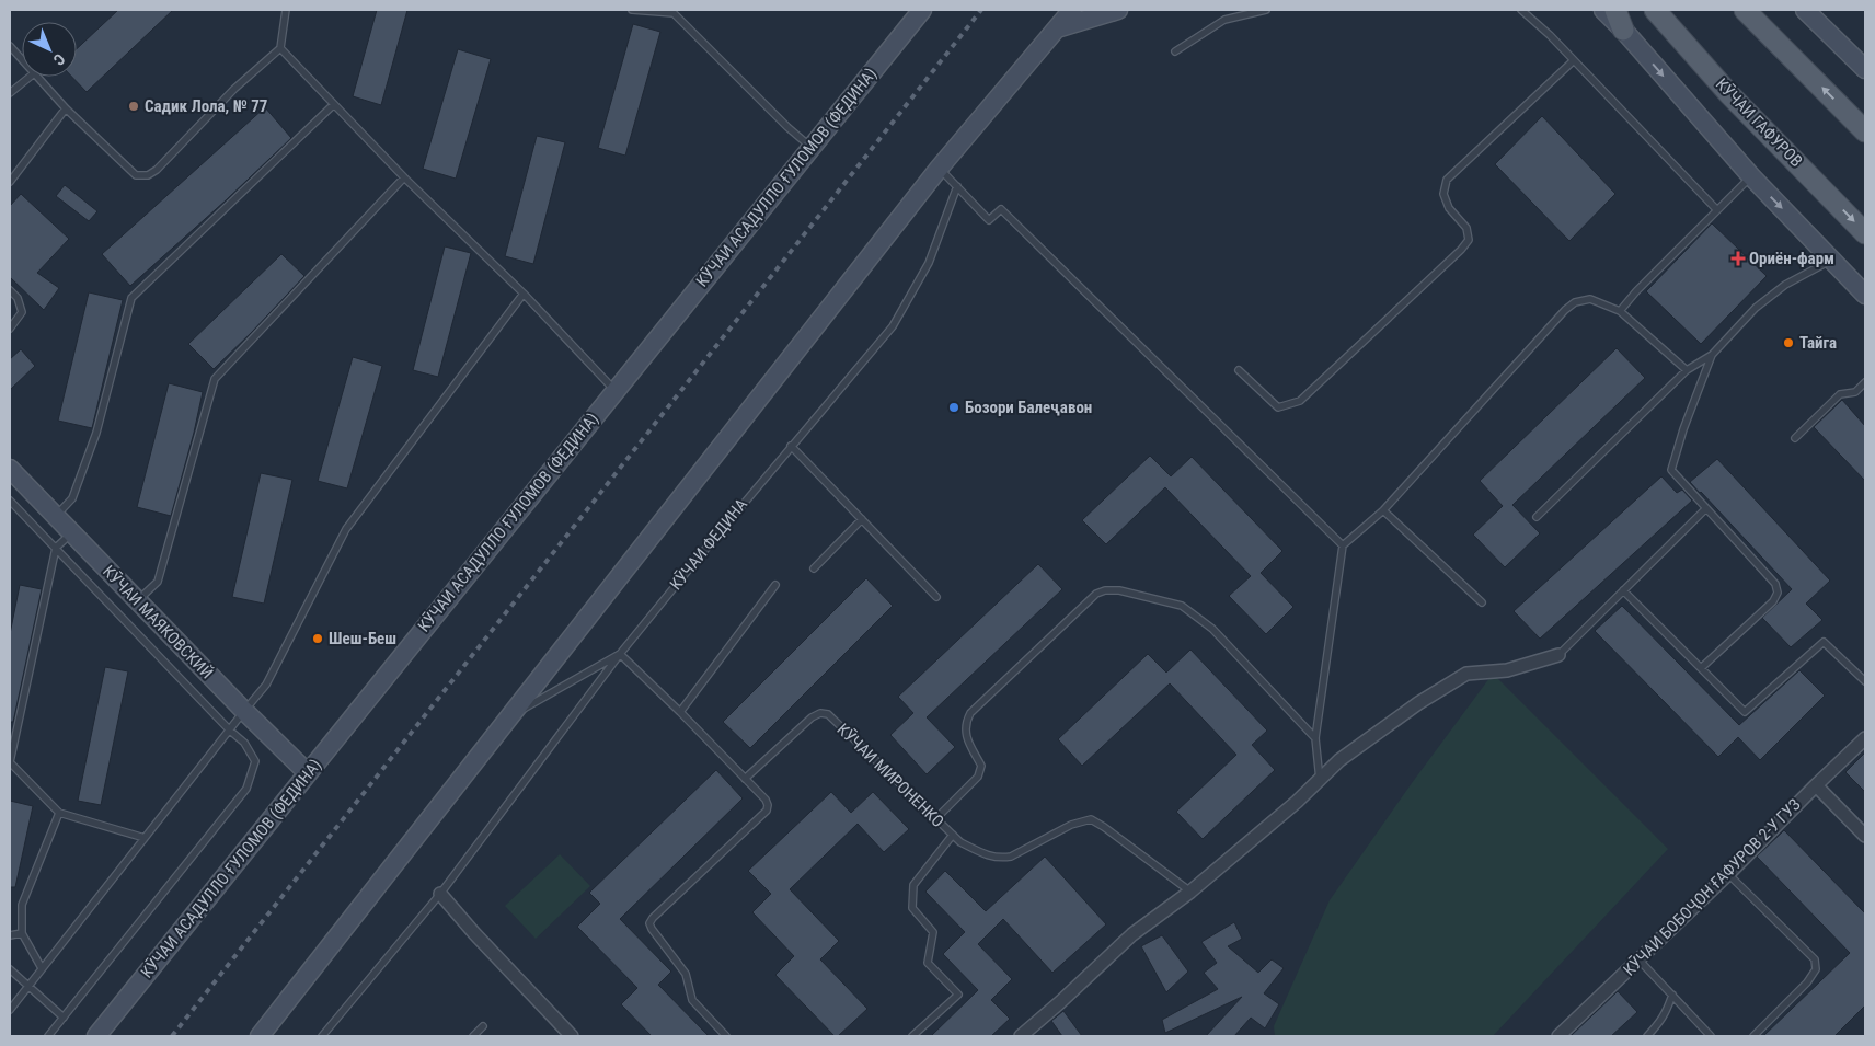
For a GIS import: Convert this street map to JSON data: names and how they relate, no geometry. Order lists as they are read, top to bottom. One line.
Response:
{"streets":{"main road":["КӮЧАИ ГАФУРОВ"],"street":["КӮЧАИ АСАДУЛЛО ҒУЛОМОВ (ФЕДИНА)","КӮЧАИ МАЯКОВСКИЙ","КӮЧАИ БОБОҶОН ҒАФУРОВ 2-У ГУЗ"],"lane":["КӮЧАИ ФЕДИНА","КӮЧАИ МИРОНЕНКО"]},"crossings":[["КӮЧАИ АСАДУЛЛО ҒУЛОМОВ (ФЕДИНА)","КӮЧАИ МАЯКОВСКИЙ"]],"places":{"other":["Садик Лола, № 77","Тайга","Бозори Балеҷавон","Шеш-Беш"],"health":["Ориён-фарм"]},"north":"bottom right"}
